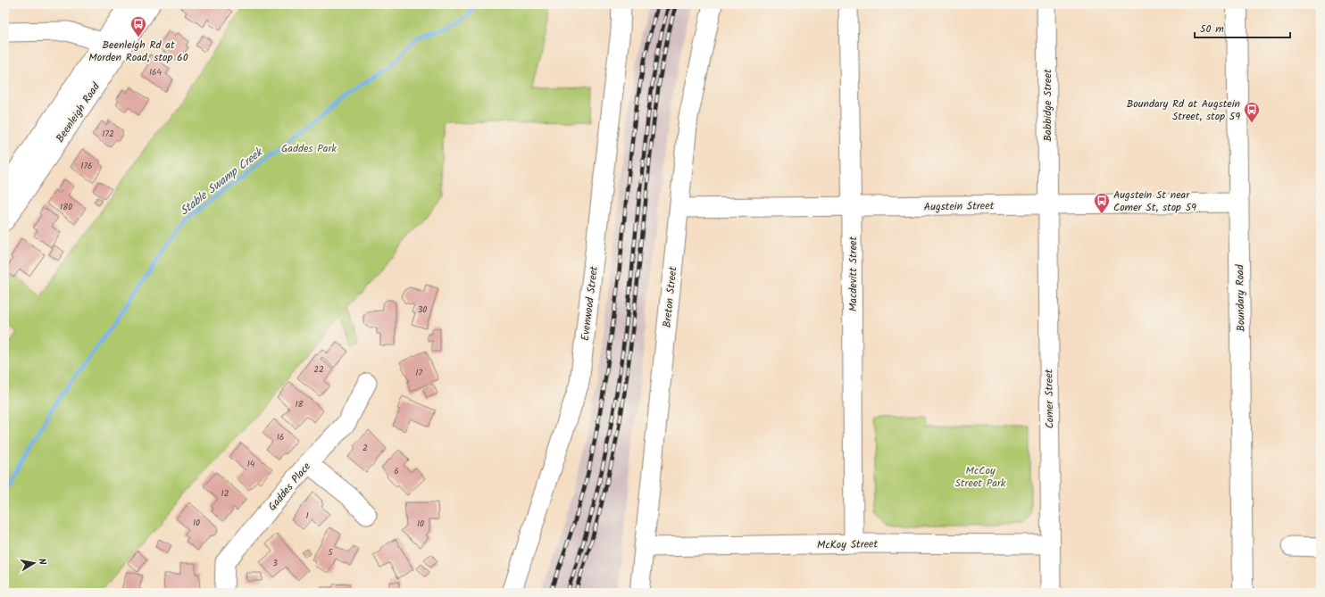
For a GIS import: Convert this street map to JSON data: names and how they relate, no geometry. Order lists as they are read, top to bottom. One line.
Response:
{"streets":{"main road":["Beenleigh Road","Boundary Road"],"street":["Babbidge Street","Augstein Street","Macdevitt Street","Breton Street","Evenwood Street","Comer Street","Gaddes Place","McKoy Street"]},"crossings":[["Babbidge Street","Augstein Street"],["Babbidge Street","Comer Street"],["Augstein Street","Macdevitt Street"],["Augstein Street","Breton Street"],["Augstein Street","Boundary Road"],["Augstein Street","Comer Street"],["Macdevitt Street","McKoy Street"],["Breton Street","McKoy Street"],["Comer Street","McKoy Street"]],"water":["Stable Swamp Creek"],"parks":["Gaddes Park","McCoy Street Park"],"places":{"bus stop":["Beenleigh Rd at Morden Road, stop 60","Boundary Rd at Augstein Street, stop 59","Augstein St near Comer St, stop 59"]},"house_numbers":["164","172","176","180","30","22","17","18","16","2","14","6","12","1","10","10","5","3"],"scale_bar":"50 m","north":"right"}
